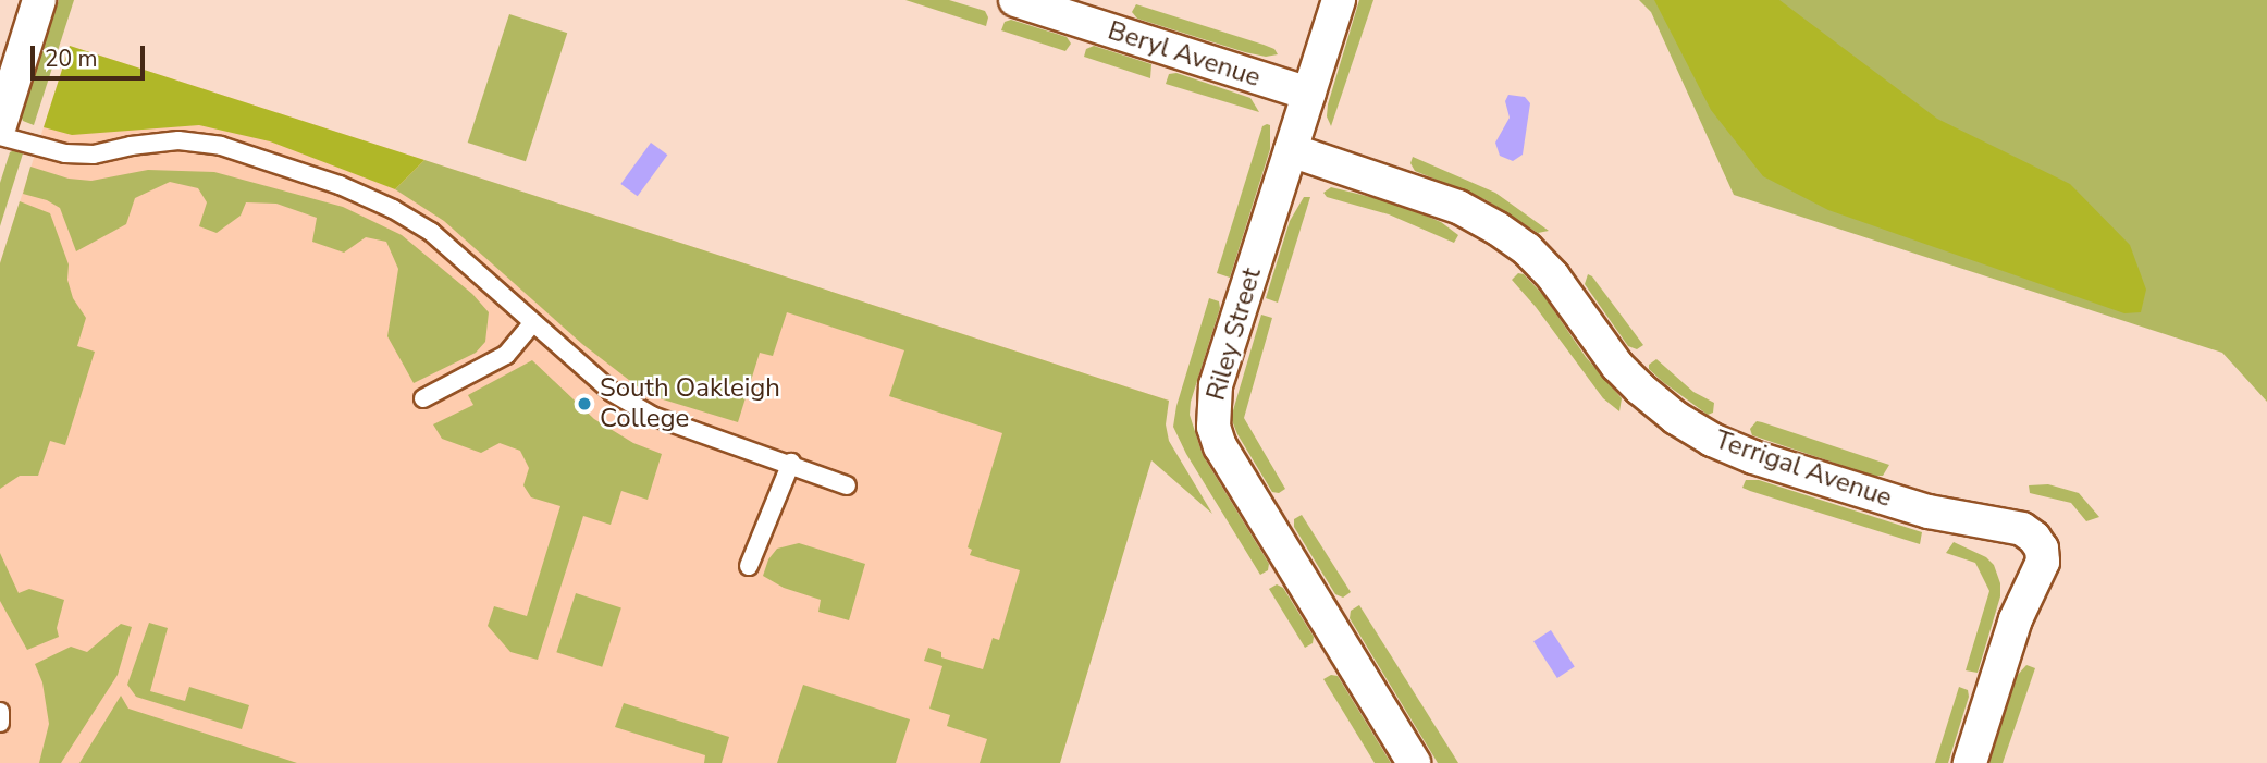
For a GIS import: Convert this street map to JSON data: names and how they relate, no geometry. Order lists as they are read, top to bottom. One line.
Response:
{"streets":{"street":["Beryl Avenue","Riley Street","Terrigal Avenue"]},"crossings":[["Beryl Avenue","Riley Street"],["Riley Street","Terrigal Avenue"]],"places":["South Oakleigh College"],"scale_bar":"20 m"}
